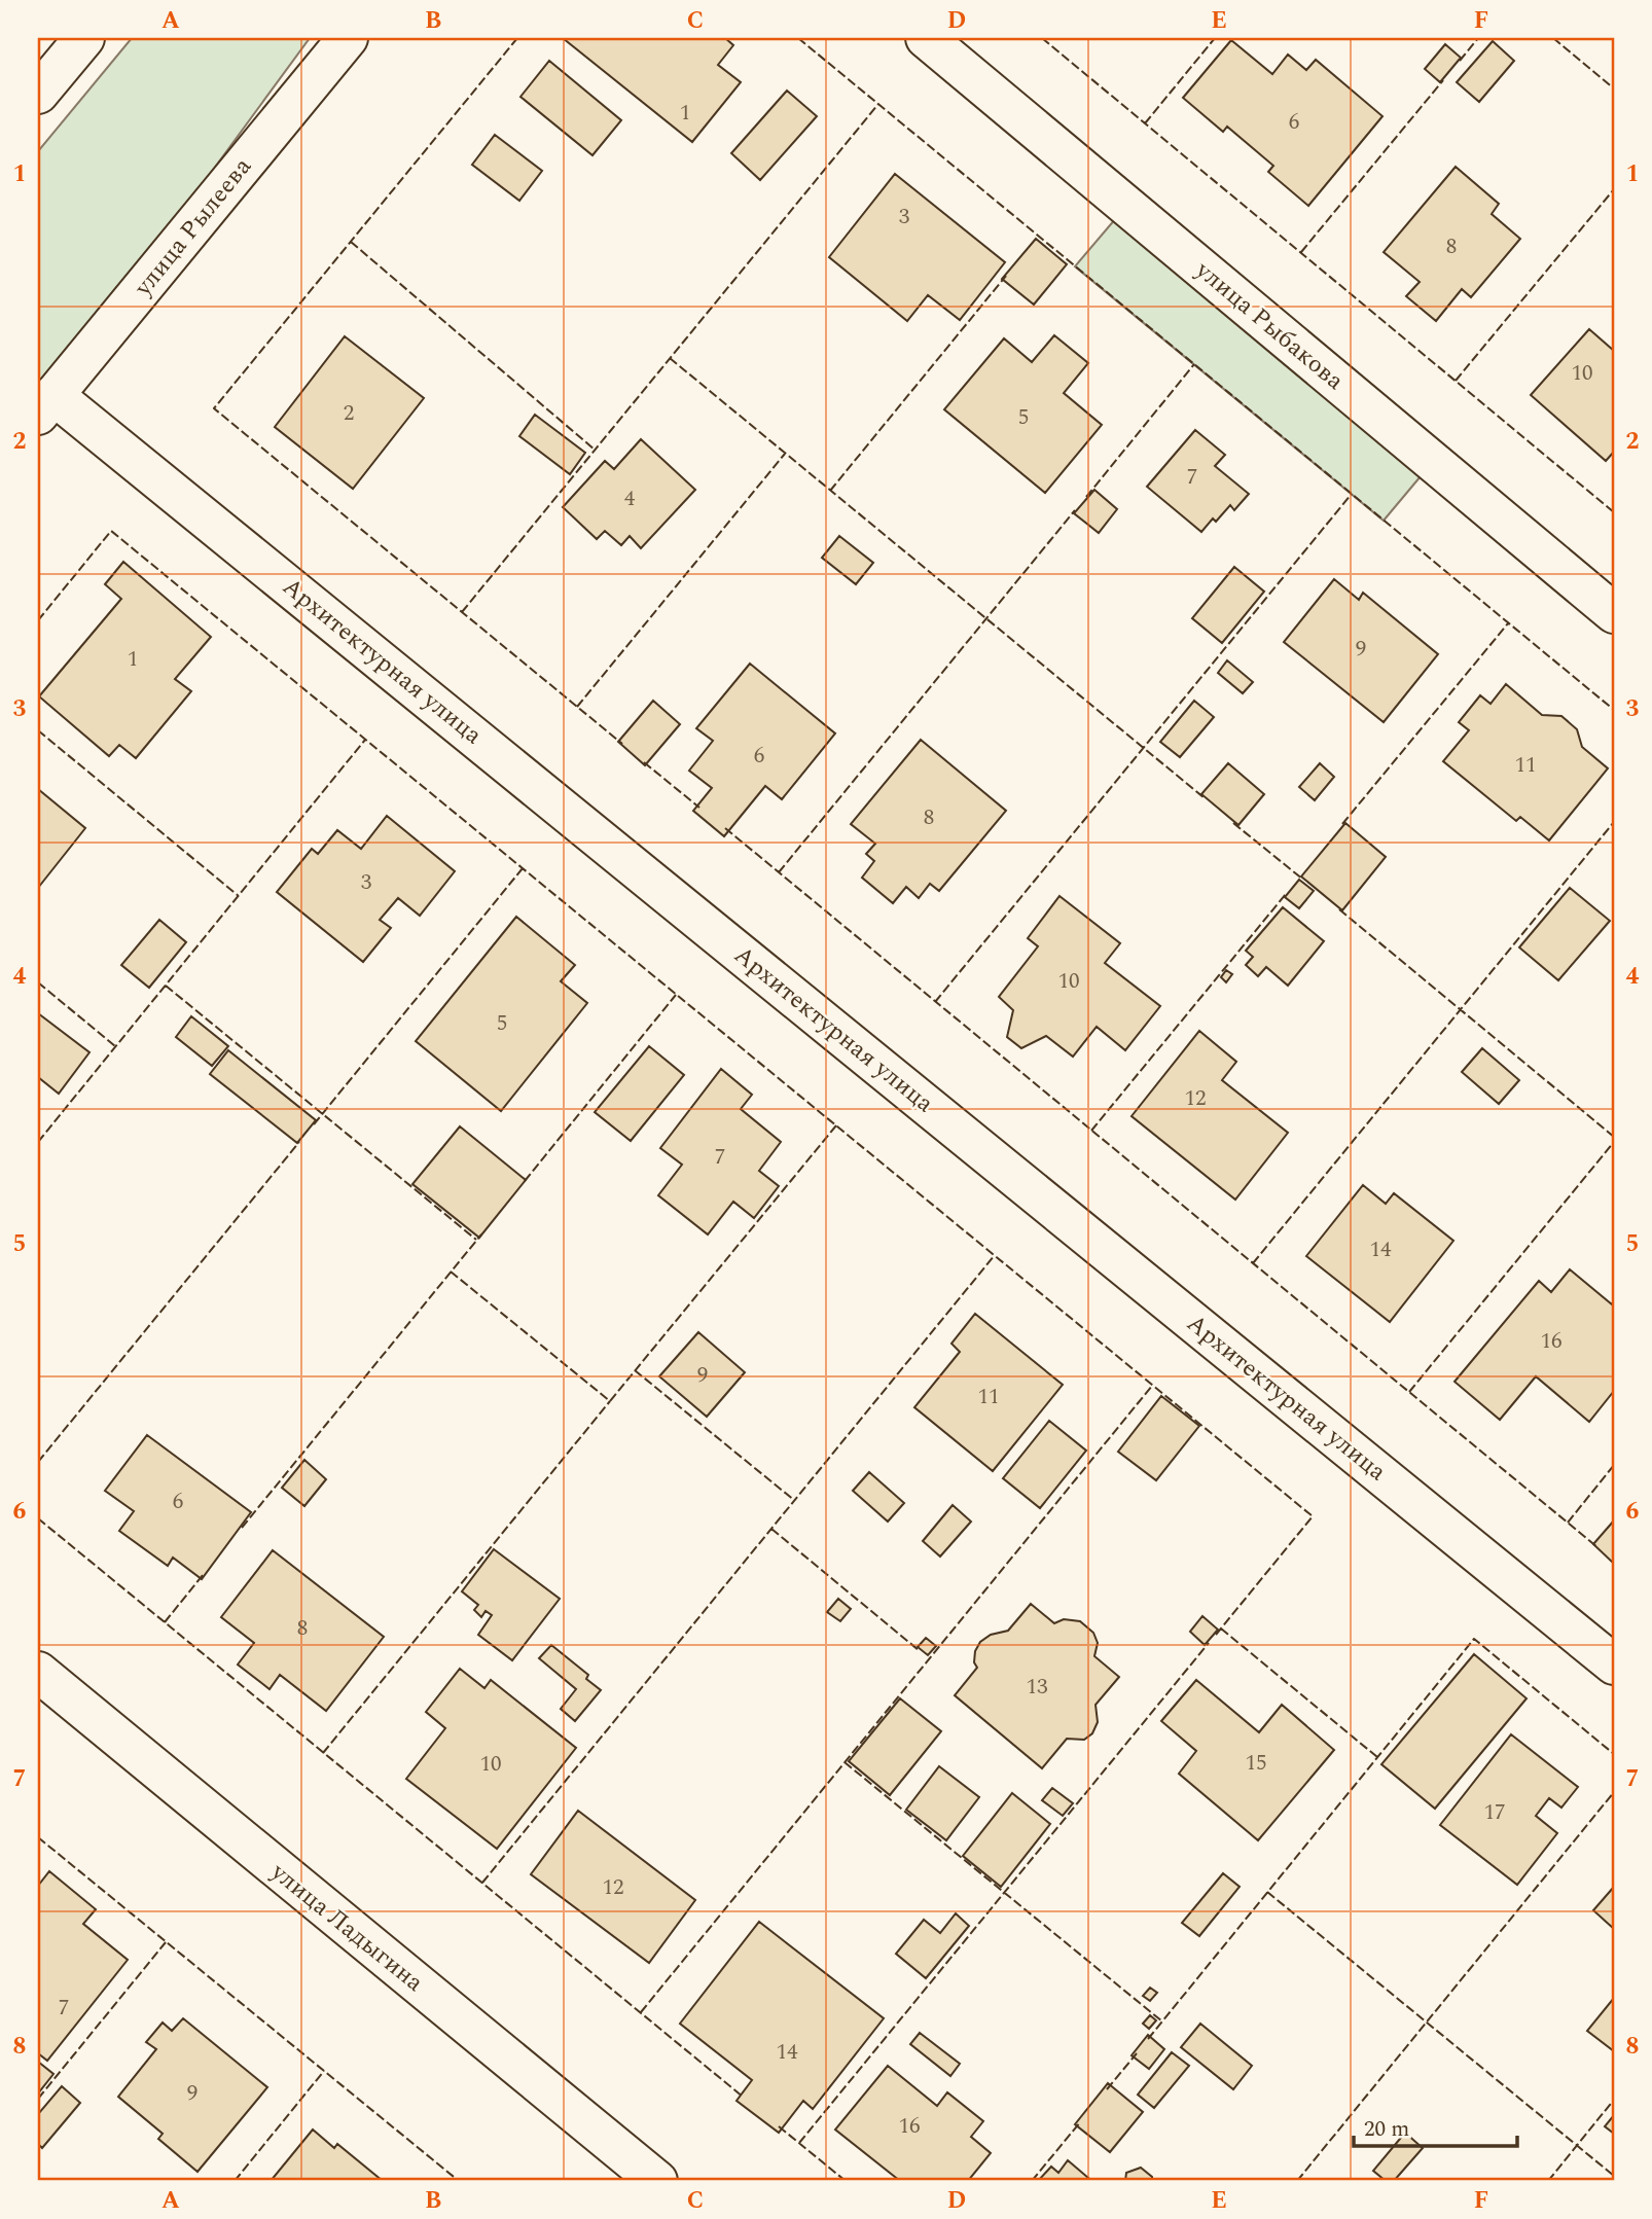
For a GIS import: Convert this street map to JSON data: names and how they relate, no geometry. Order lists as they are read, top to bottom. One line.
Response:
{"streets":{"street":["улица Рылеева","улица Рыбакова","Архитектурная улица","улица Ладыгина"]},"crossings":[["улица Рылеева","Архитектурная улица"]],"house_numbers":["1","6","3","8","10","2","5","7","4","9","1","6","11","8","3","10","5","12","7","14","16","9","11","6","8","13","15","10","17","12","7","14","9","16"],"scale_bar":"20 m","grid":{"columns":["A","B","C","D","E","F"],"rows":["1","2","3","4","5","6","7","8"]}}
